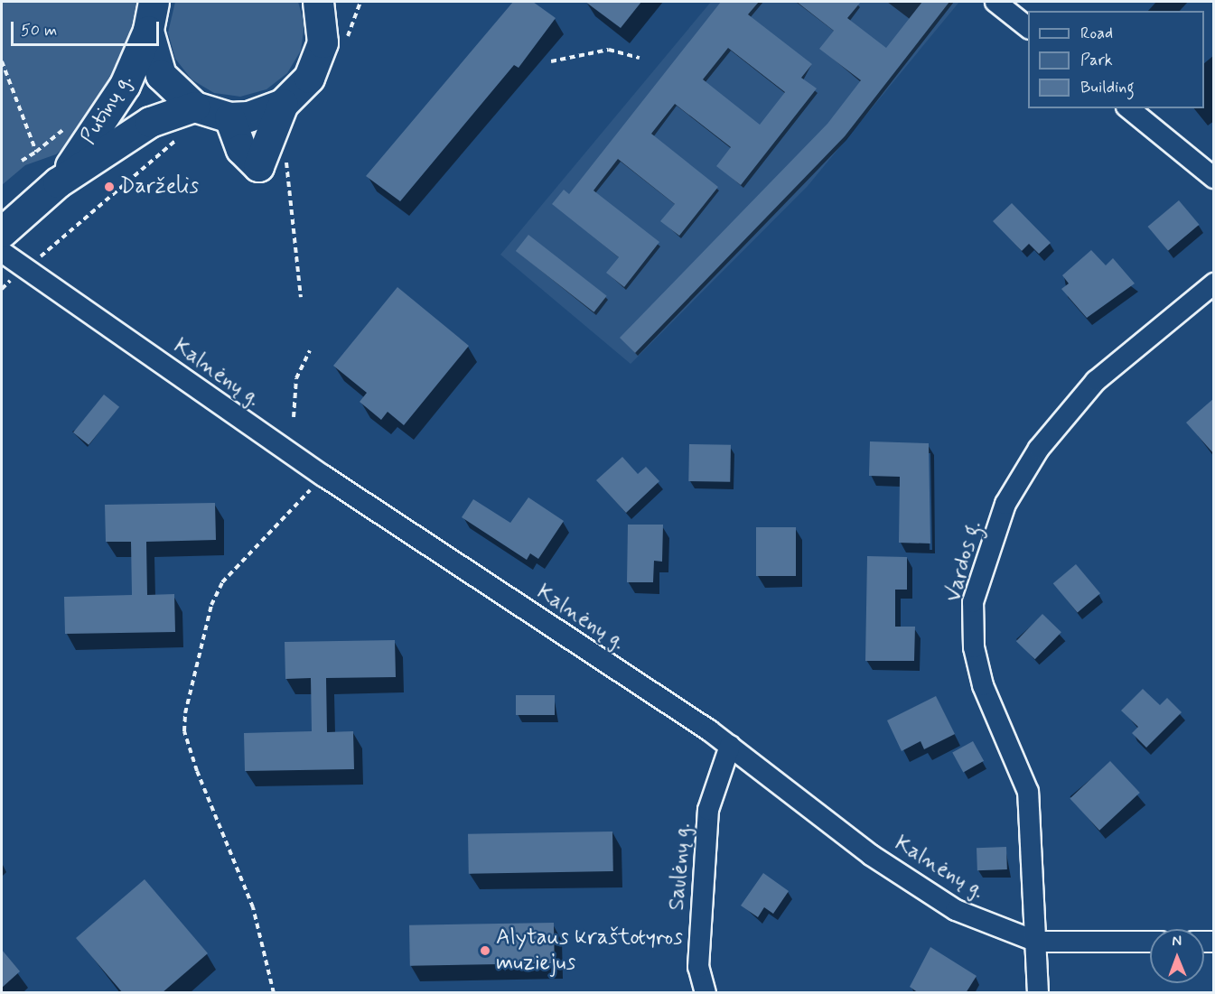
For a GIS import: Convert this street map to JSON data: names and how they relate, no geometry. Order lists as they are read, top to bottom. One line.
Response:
{"streets":{"main road":["Putinų g."],"street":["Kalnėnų g.","Vardos g.","Saulėnų g."]},"crossings":[["Kalnėnų g.","Vardos g."],["Kalnėnų g.","Saulėnų g."]],"places":["Darželis","Alytaus kraštotyros muziejus"],"legend":["Road","Park","Building"],"scale_bar":"50 m","north":"top"}
